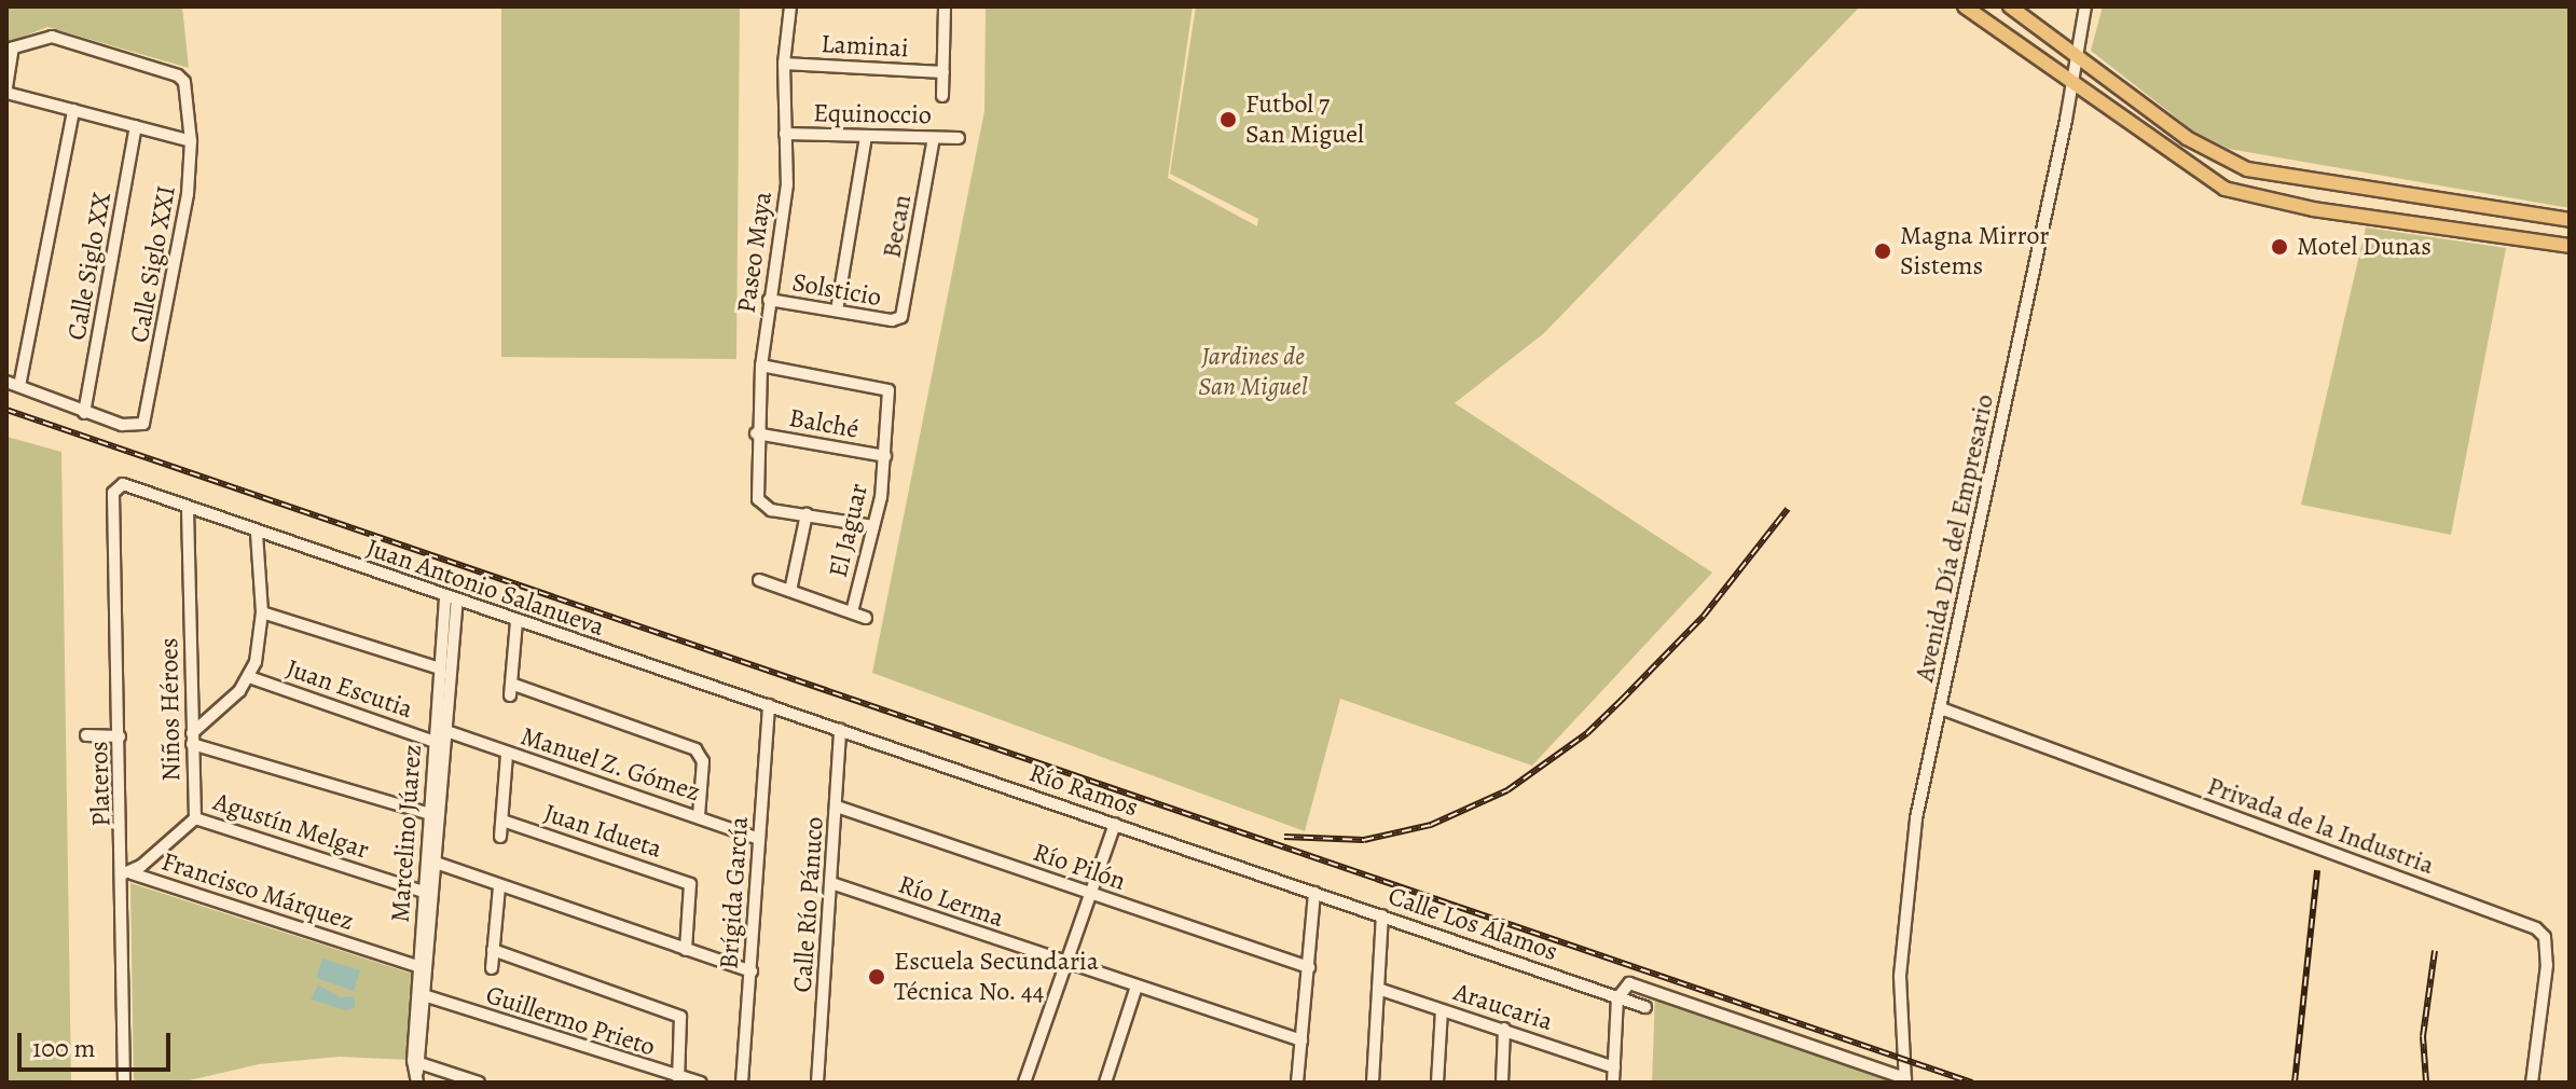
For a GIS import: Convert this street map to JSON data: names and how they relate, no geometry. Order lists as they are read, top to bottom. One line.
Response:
{"streets":{"street":["Laminai","Equinoccio","Becan","Paseo Maya","Calle Siglo XXI","Calle Siglo XX","Solsticio","Balché","El Jaguar","Avenida Día del Empresario","Juan Antonio Salanueva","Juan Escutia","Niños Héroes","Manuel Z. Gómez","Plateros","Río Ramos","Agustín Melgar","Privada de la Industria","Juan Idueta","Marcelino Júarez","Río Pilón","Francisco Márquez","Brígida García","Río Lerma","Calle Río Pánuco","Calle Los Álamos","Araucaria","Guillermo Prieto"]},"crossings":[["Laminai","Paseo Maya"],["Equinoccio","Becan"],["Equinoccio","Paseo Maya"],["Becan","Solsticio"],["Paseo Maya","Solsticio"],["Paseo Maya","Balché"],["Paseo Maya","El Jaguar"],["Calle Siglo XXI","Calle Siglo XX"],["Balché","El Jaguar"],["Avenida Día del Empresario","Privada de la Industria"],["Juan Antonio Salanueva","Niños Héroes"],["Juan Antonio Salanueva","Plateros"],["Juan Antonio Salanueva","Río Ramos"],["Juan Antonio Salanueva","Marcelino Júarez"],["Juan Antonio Salanueva","Brígida García"],["Juan Antonio Salanueva","Calle Río Pánuco"],["Juan Escutia","Marcelino Júarez"],["Niños Héroes","Plateros"],["Niños Héroes","Agustín Melgar"],["Niños Héroes","Francisco Márquez"],["Manuel Z. Gómez","Juan Idueta"],["Manuel Z. Gómez","Marcelino Júarez"],["Manuel Z. Gómez","Brígida García"],["Plateros","Francisco Márquez"],["Río Ramos","Calle Río Pánuco"],["Río Ramos","Calle Los Álamos"],["Agustín Melgar","Marcelino Júarez"],["Marcelino Júarez","Francisco Márquez"],["Marcelino Júarez","Guillermo Prieto"],["Río Pilón","Calle Río Pánuco"],["Río Lerma","Calle Río Pánuco"]],"parks":["Jardines de San Miguel"],"places":["Futbol 7 San Miguel","Motel Dunas","Magna Mirror Sistems","Escuela Secundaria Técnica No. 44"],"scale_bar":"100 m"}
